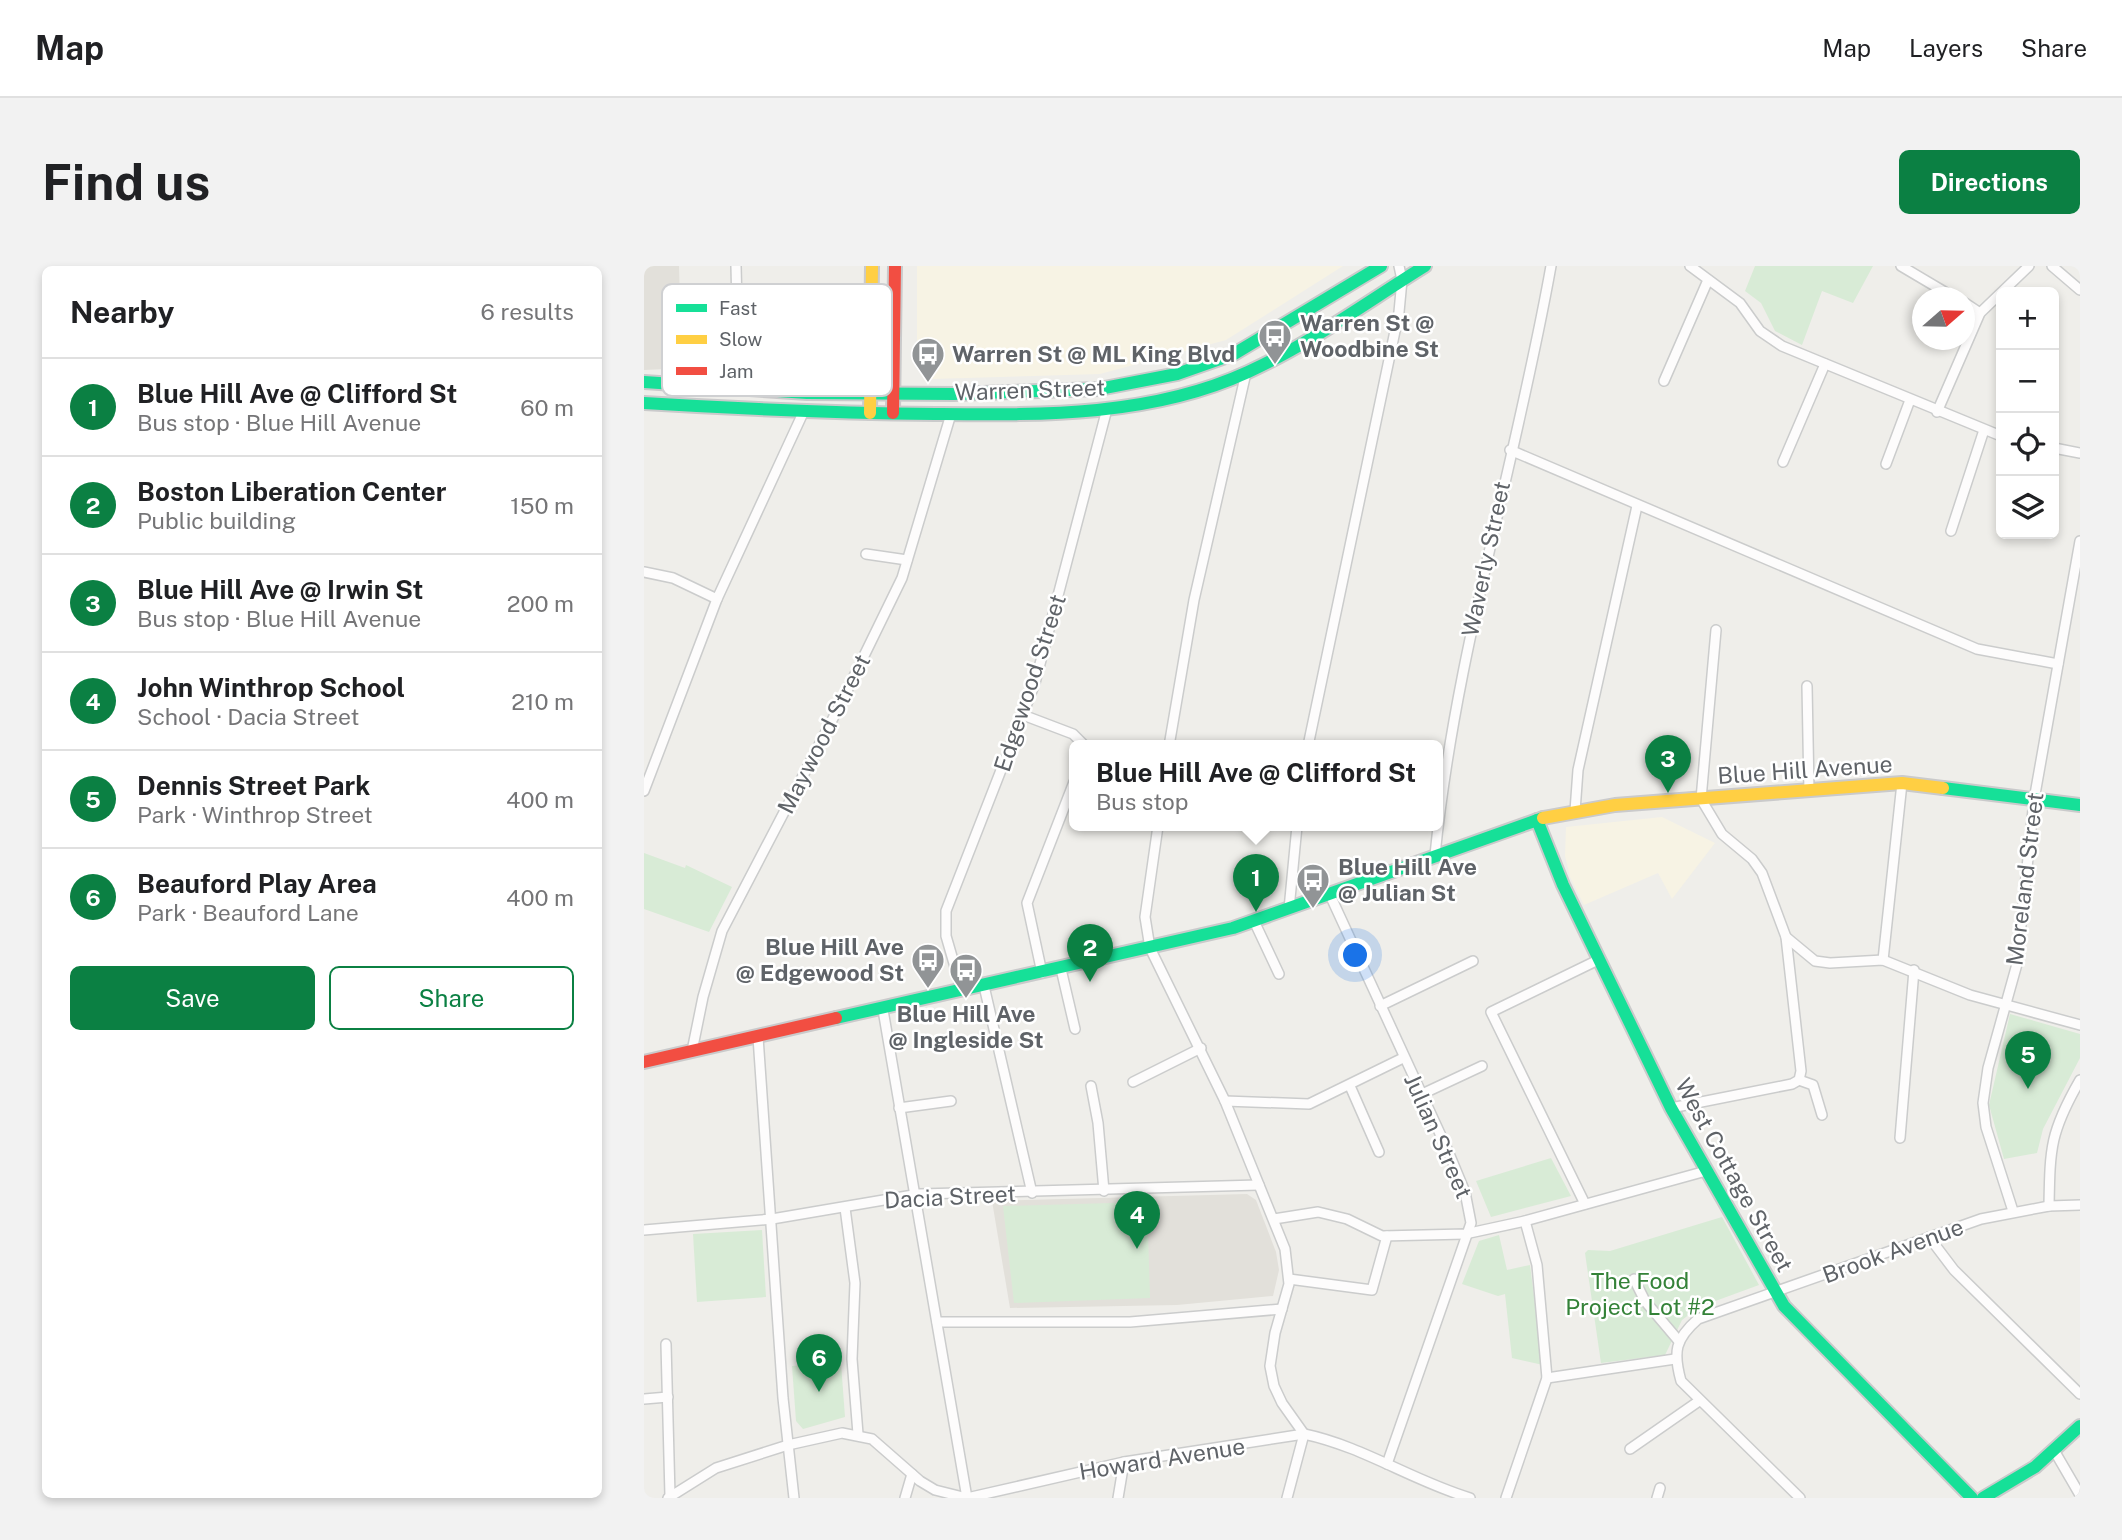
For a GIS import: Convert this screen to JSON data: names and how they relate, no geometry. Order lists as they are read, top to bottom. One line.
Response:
{"streets":{"main road":["Warren Street","Blue Hill Avenue","West Cottage Street"],"street":["Waverly Street","Edgewood Street","Maywood Street","Moreland Street","Julian Street","Dacia Street","Brook Avenue","Howard Avenue"]},"crossings":[["Warren Street","Edgewood Street"],["Warren Street","Maywood Street"],["Waverly Street","Blue Hill Avenue"],["Edgewood Street","Blue Hill Avenue"],["Maywood Street","Blue Hill Avenue"],["Blue Hill Avenue","Moreland Street"],["Blue Hill Avenue","Julian Street"],["Blue Hill Avenue","West Cottage Street"],["Moreland Street","Brook Avenue"],["Julian Street","Howard Avenue"],["West Cottage Street","Brook Avenue"]],"parks":["The Food Project Lot #2"],"places":{"bus stop":["Warren St @ Woodbine St","Warren St @ ML King Blvd","Blue Hill Ave @ Julian St","Blue Hill Ave @ Edgewood St","Blue Hill Ave @ Ingleside St"]},"legend":["Fast","Slow","Jam"],"north":"right","page":{"header":"Map","nav":["Map","Layers","Share"],"buttons":["Directions",["Save","Share"]],"title":"Find us","heading":["Nearby","6 results"],"map_buttons":["+","−"],"list":[{"mark":"1","name":"Blue Hill Ave @ Clifford St","note":"Bus stop · Blue Hill Avenue","value":"60 m"},{"mark":"2","name":"Boston Liberation Center","note":"Public building","value":"150 m"},{"mark":"3","name":"Blue Hill Ave @ Irwin St","note":"Bus stop · Blue Hill Avenue","value":"200 m"},{"mark":"4","name":"John Winthrop School","note":"School · Dacia Street","value":"210 m"},{"mark":"5","name":"Dennis Street Park","note":"Park · Winthrop Street","value":"400 m"},{"mark":"6","name":"Beauford Play Area","note":"Park · Beauford Lane","value":"400 m"}],"pins":["3","1","2","5","4","6"],"popup":["Blue Hill Ave @ Clifford St","Bus stop"]}}
